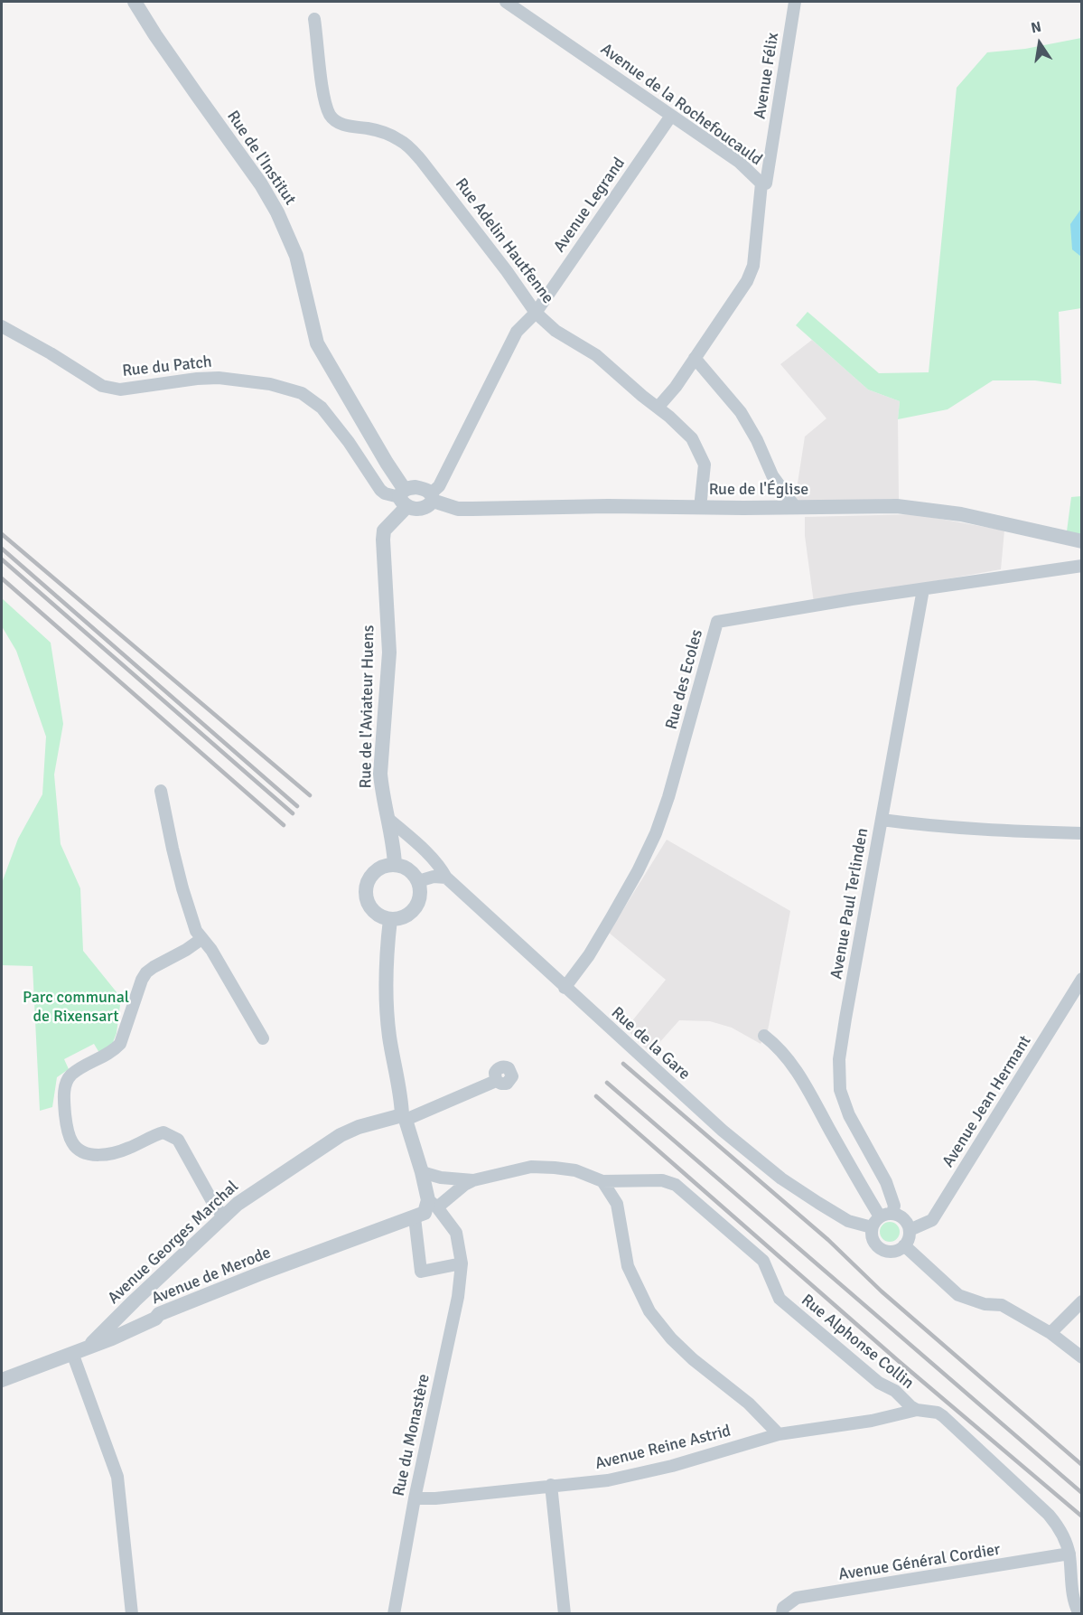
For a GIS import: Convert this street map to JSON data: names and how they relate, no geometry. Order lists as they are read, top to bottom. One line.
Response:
{"streets":{"street":["Avenue Félix","Avenue de la Rochefoucauld","Rue de l'Institut","Avenue Legrand","Rue Adelin Hautfenne","Rue du Patch","Rue de l'Église","Rue des Ecoles","Rue de l'Aviateur Huens","Avenue Paul Terlinden","Rue de la Gare","Avenue Jean Hermant","Avenue Georges Marchal","Avenue de Merode","Rue Alphonse Collin","Rue du Monastère","Avenue Reine Astrid","Avenue Général Cordier"]},"crossings":[["Avenue Félix","Avenue de la Rochefoucauld"],["Avenue de la Rochefoucauld","Avenue Legrand"],["Avenue de la Rochefoucauld","Rue Adelin Hautfenne"],["Rue de l'Institut","Avenue Legrand"],["Rue de l'Institut","Rue du Patch"],["Rue de l'Institut","Rue de l'Église"],["Rue de l'Institut","Rue de l'Aviateur Huens"],["Avenue Legrand","Rue Adelin Hautfenne"],["Avenue Legrand","Rue du Patch"],["Avenue Legrand","Rue de l'Église"],["Avenue Legrand","Rue de l'Aviateur Huens"],["Rue Adelin Hautfenne","Rue de l'Église"],["Rue du Patch","Rue de l'Église"],["Rue du Patch","Rue de l'Aviateur Huens"],["Rue de l'Église","Rue de l'Aviateur Huens"],["Rue des Ecoles","Avenue Paul Terlinden"],["Rue des Ecoles","Rue de la Gare"],["Avenue Paul Terlinden","Rue de la Gare"],["Avenue Paul Terlinden","Avenue Jean Hermant"],["Rue de la Gare","Avenue Jean Hermant"],["Avenue Georges Marchal","Avenue de Merode"],["Rue Alphonse Collin","Rue du Monastère"],["Rue Alphonse Collin","Avenue Reine Astrid"],["Rue Alphonse Collin","Avenue Général Cordier"],["Rue du Monastère","Avenue Reine Astrid"]],"parks":["Parc communal de Rixensart"],"north":"top"}
